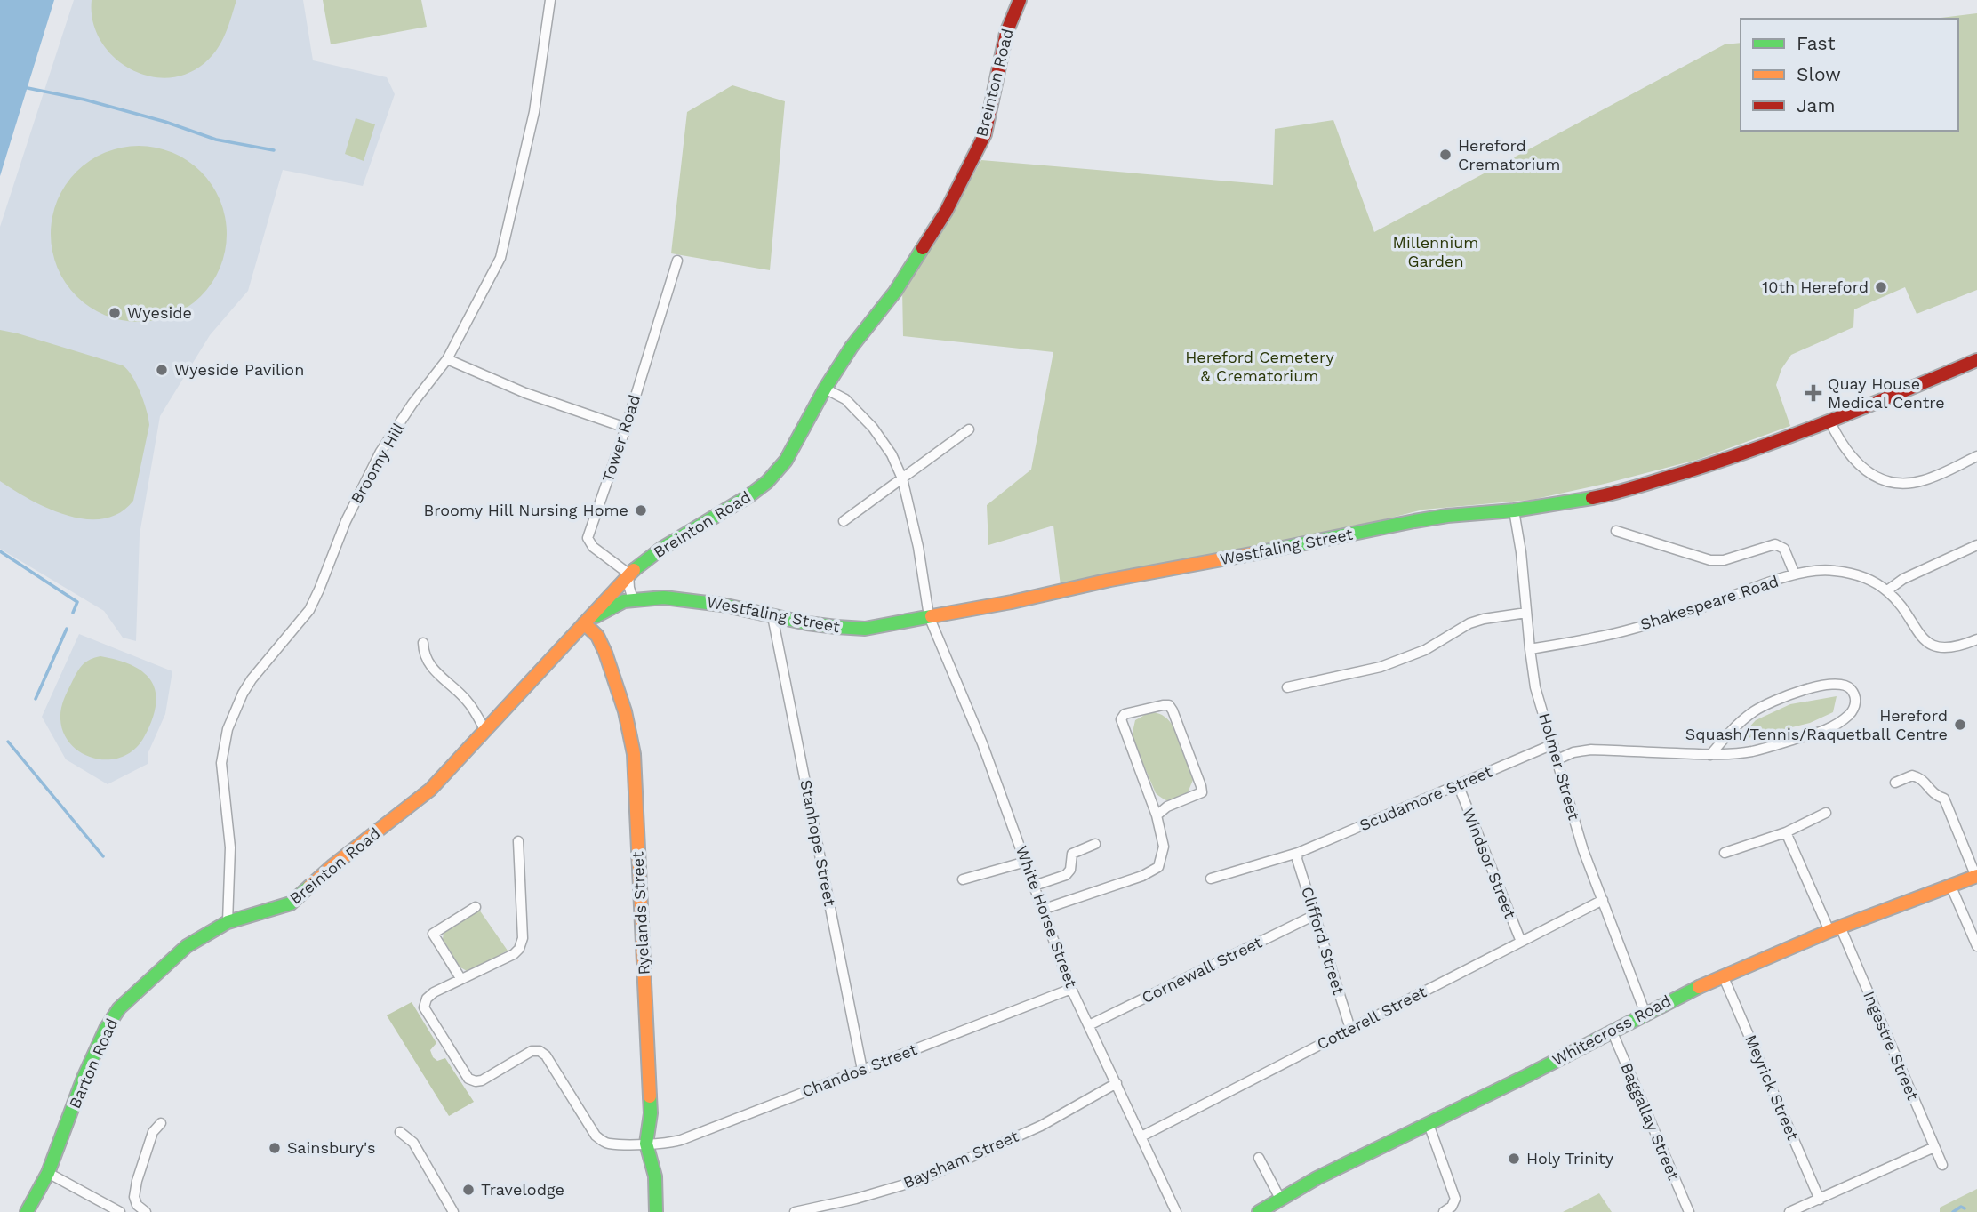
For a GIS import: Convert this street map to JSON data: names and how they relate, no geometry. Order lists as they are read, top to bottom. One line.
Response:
{"streets":{"main road":["Breinton Road","Westfaling Street","Ryelands Street","Whitecross Road","Barton Road"],"street":["Tower Road","Broomy Hill","Shakespeare Road","Holmer Street","Scudamore Street","Stanhope Street","Windsor Street","White Horse Street","Clifford Street","Cornewall Street","Cotterell Street","Ingestre Street","Chandos Street","Meyrick Street","Baggallay Street","Baysham Street"]},"crossings":[["Breinton Road","Tower Road"],["Breinton Road","Broomy Hill"],["Breinton Road","Westfaling Street"],["Breinton Road","Ryelands Street"],["Breinton Road","White Horse Street"],["Breinton Road","Barton Road"],["Broomy Hill","Barton Road"],["Westfaling Street","Holmer Street"],["Westfaling Street","Stanhope Street"],["Westfaling Street","Ryelands Street"],["Westfaling Street","White Horse Street"],["Shakespeare Road","Holmer Street"],["Holmer Street","Scudamore Street"],["Holmer Street","Cotterell Street"],["Holmer Street","Whitecross Road"],["Scudamore Street","Windsor Street"],["Scudamore Street","Clifford Street"],["Stanhope Street","Chandos Street"],["Windsor Street","Cotterell Street"],["Ryelands Street","Chandos Street"],["White Horse Street","Cornewall Street"],["White Horse Street","Cotterell Street"],["White Horse Street","Chandos Street"],["White Horse Street","Baysham Street"],["Clifford Street","Cornewall Street"],["Clifford Street","Cotterell Street"],["Whitecross Road","Ingestre Street"],["Whitecross Road","Meyrick Street"],["Whitecross Road","Baggallay Street"]],"parks":["Millennium Garden","Hereford Cemetery & Crematorium"],"places":{"other":["Hereford Crematorium","10th Hereford","Wyeside","Wyeside Pavilion","Broomy Hill Nursing Home","Hereford Squash/Tennis/Raquetball Centre","Sainsbury's","Holy Trinity","Travelodge"],"health":["Quay House Medical Centre"]},"legend":["Fast","Slow","Jam"]}
